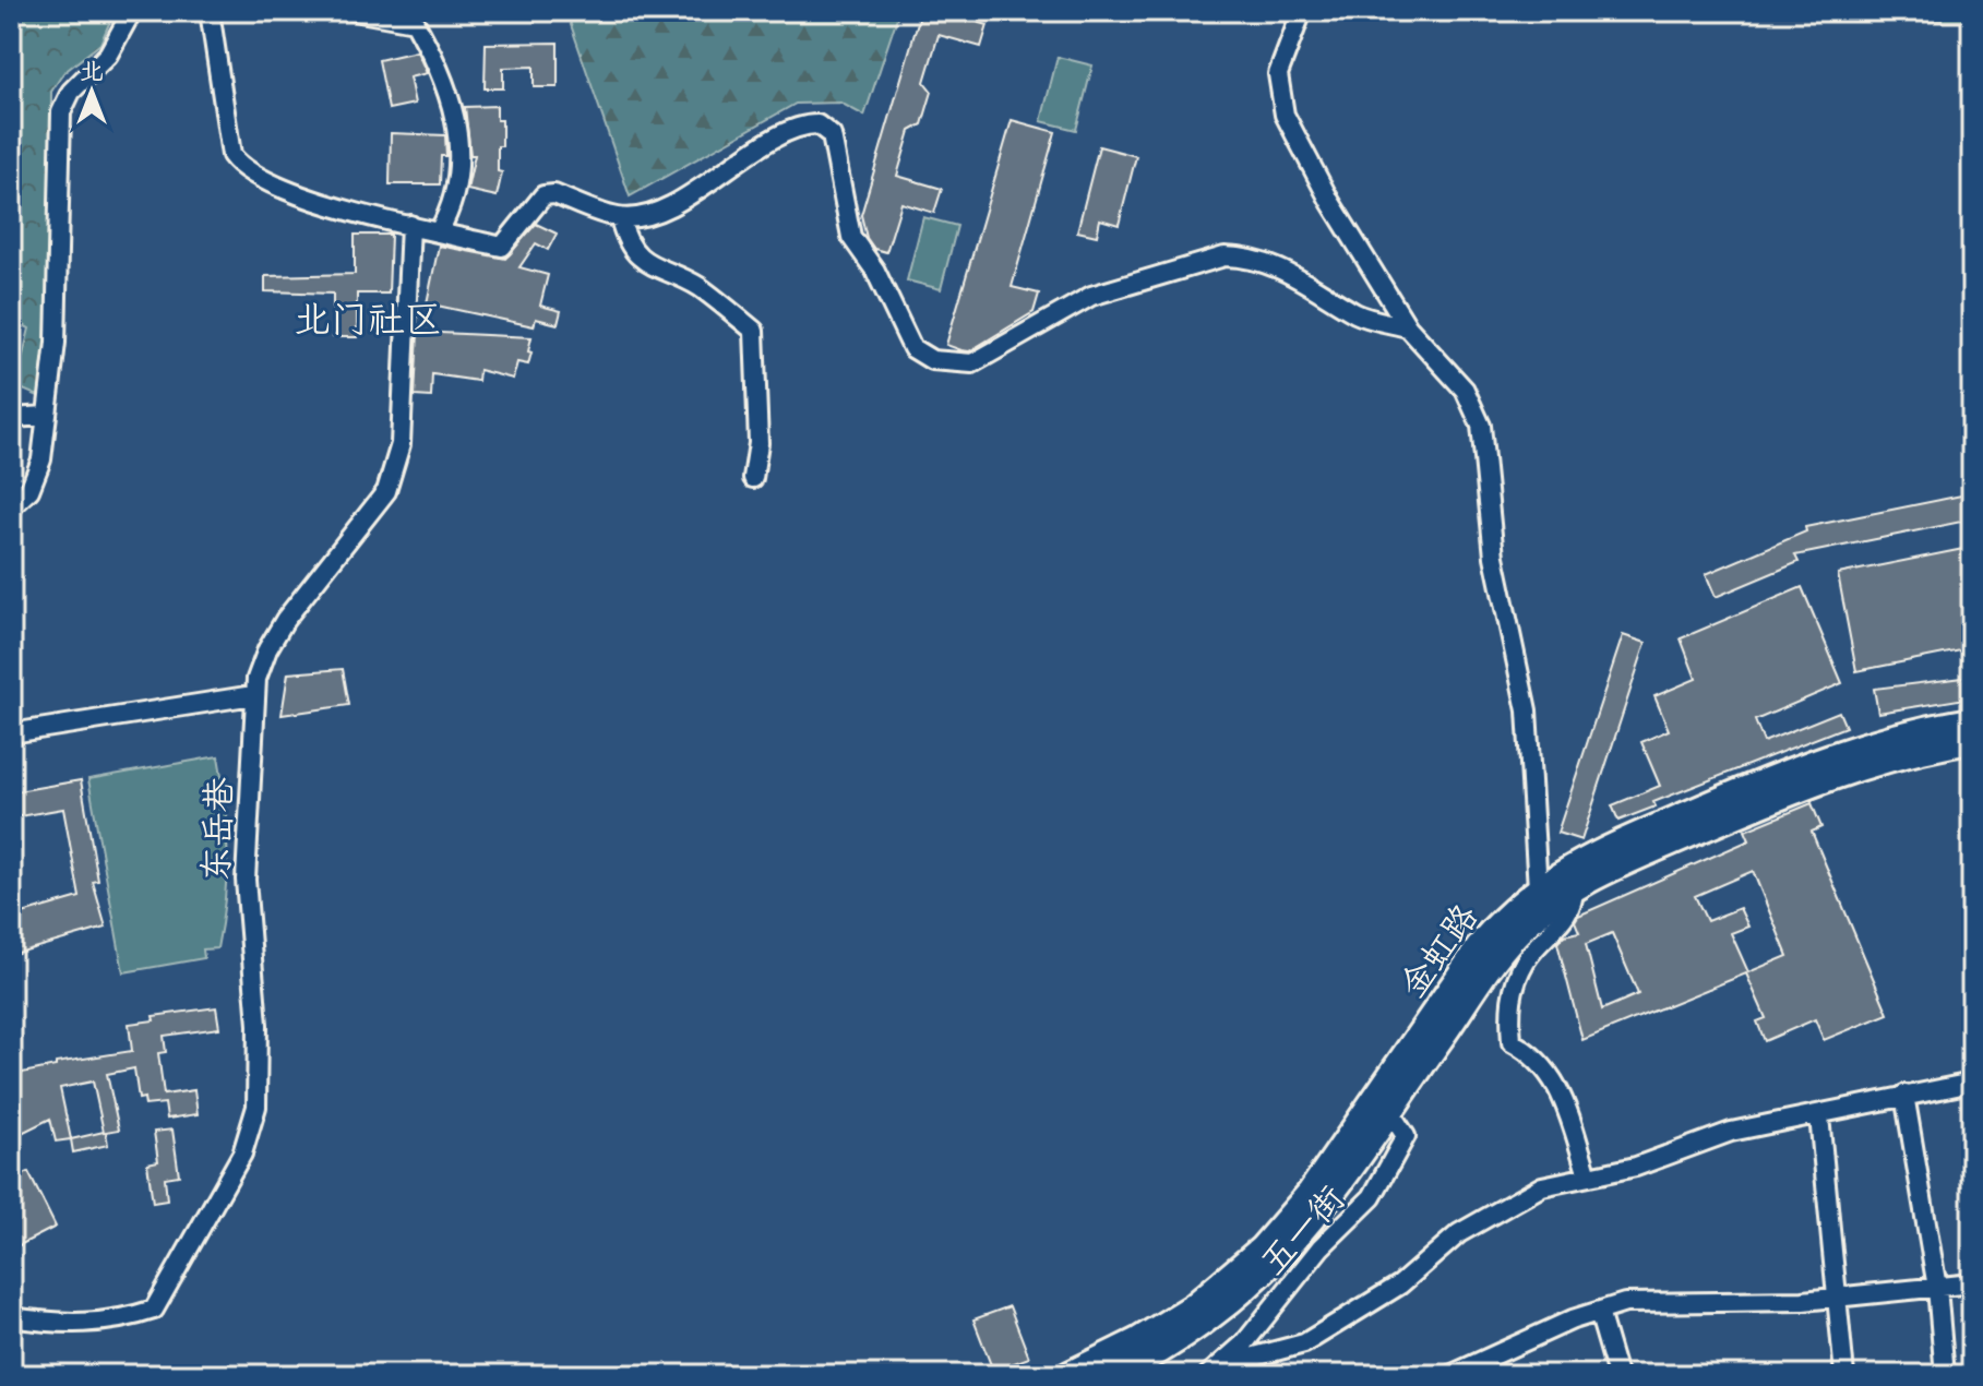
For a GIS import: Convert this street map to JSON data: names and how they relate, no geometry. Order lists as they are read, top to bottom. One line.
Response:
{"streets":{"main road":["金虹路"],"street":["东岳巷","五一街"]},"crossings":[["金虹路","五一街"]],"districts":["北门社区"],"north":"top"}
